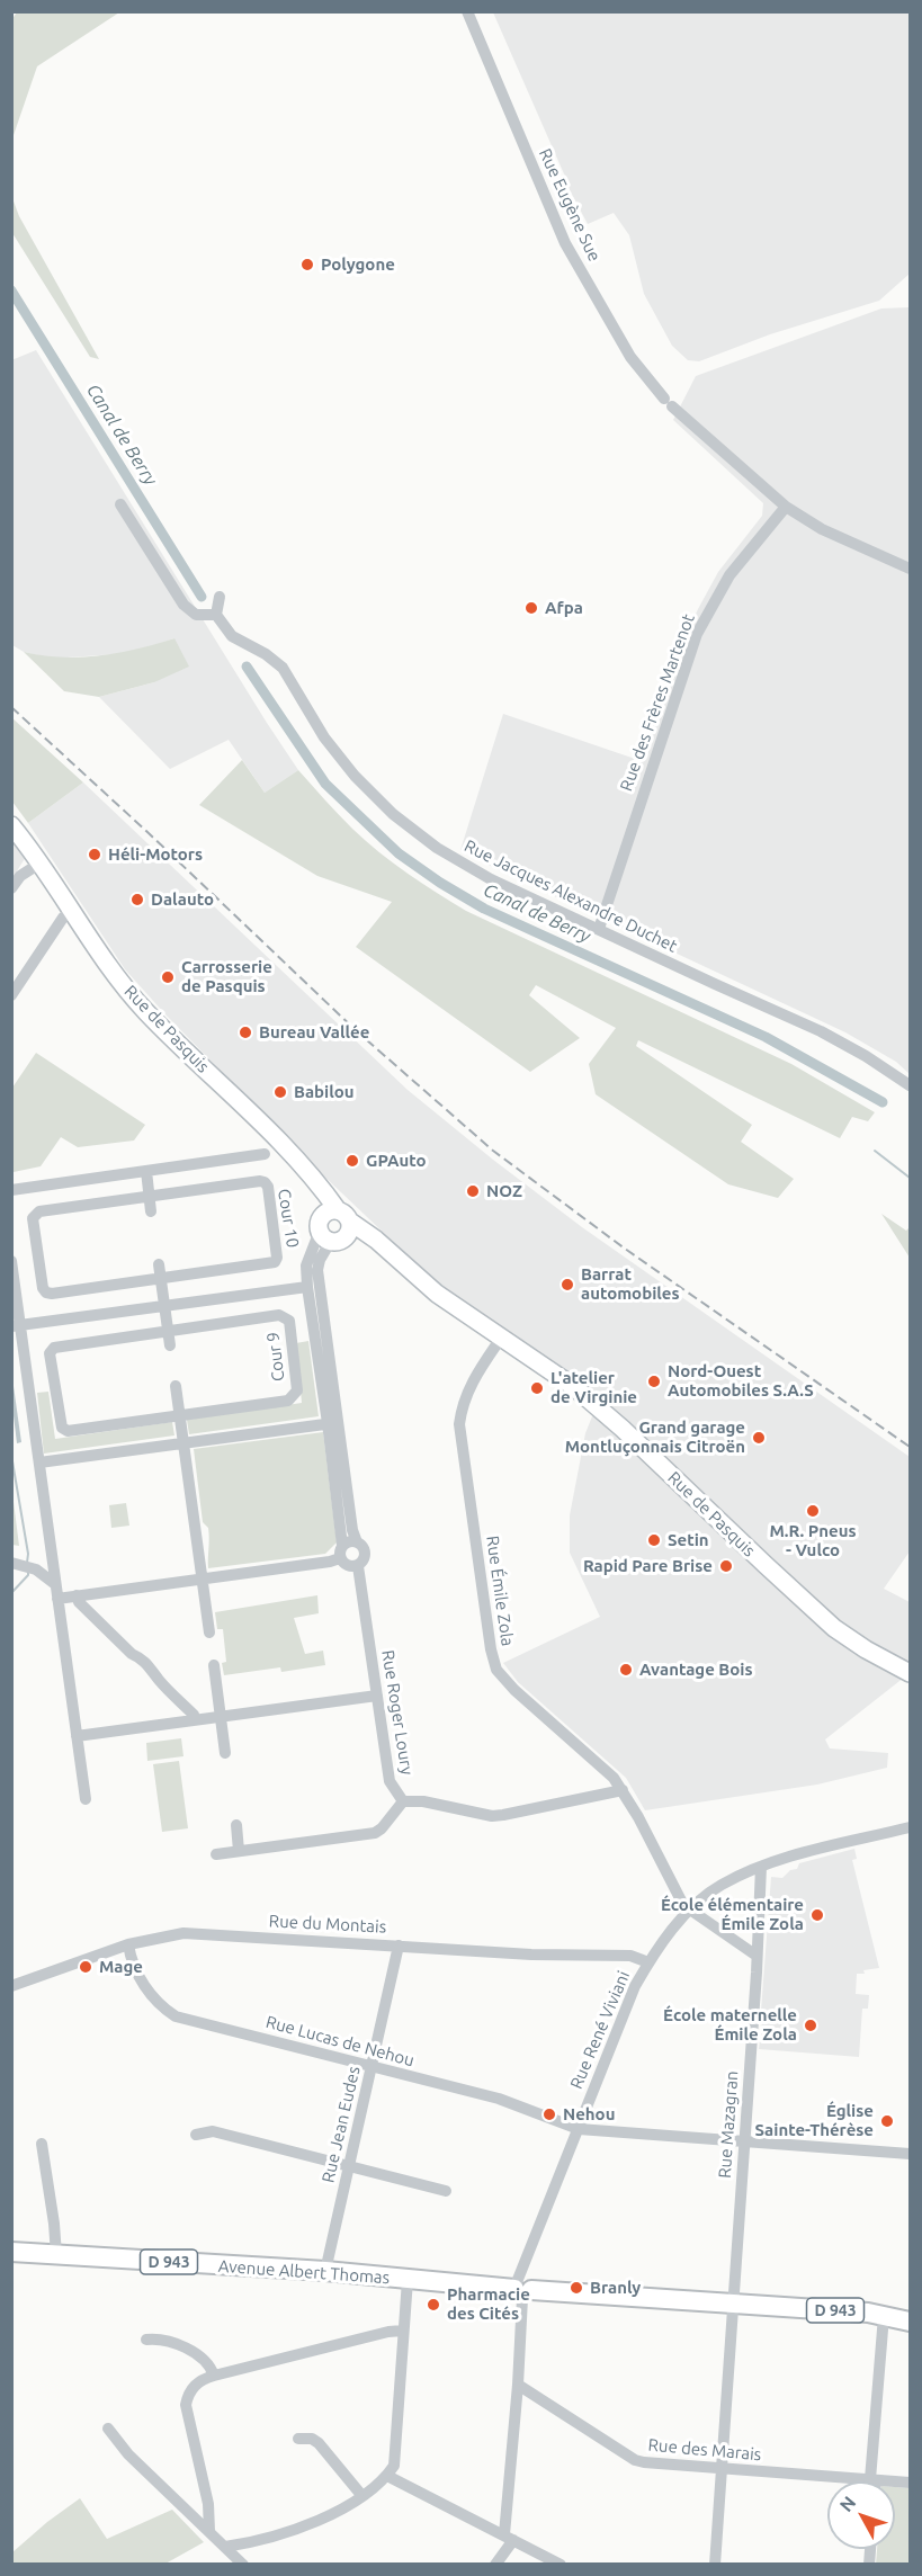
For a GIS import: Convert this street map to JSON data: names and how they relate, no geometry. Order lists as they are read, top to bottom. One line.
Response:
{"streets":{"main road":["Rue de Pasquis","D 943","Avenue Albert Thomas"],"street":["Rue Eugène Sue","Rue des Frères Martenot","Rue Jacques Alexandre Duchet","Cour 10","Cour 9","Rue Émile Zola","Rue Roger Loury","Rue du Montais","Rue René Viviani","Rue Lucas de Nehou","Rue Jean Eudes","Rue Mazagran","Rue des Marais"]},"crossings":[["Rue Eugène Sue","Rue des Frères Martenot"],["Rue des Frères Martenot","Rue Jacques Alexandre Duchet"],["Rue de Pasquis","Rue Émile Zola"],["Rue de Pasquis","Rue Roger Loury"],["Rue Émile Zola","Rue René Viviani"],["Rue du Montais","Rue René Viviani"],["Rue du Montais","Rue Lucas de Nehou"],["Rue du Montais","Rue Jean Eudes"],["Rue René Viviani","Rue Lucas de Nehou"],["Rue René Viviani","Rue Mazagran"],["Rue René Viviani","Avenue Albert Thomas"],["Rue René Viviani","Rue des Marais"],["Rue Lucas de Nehou","Rue Jean Eudes"],["Rue Lucas de Nehou","Rue Mazagran"],["Rue Jean Eudes","Avenue Albert Thomas"],["Rue Mazagran","Avenue Albert Thomas"],["Rue Mazagran","Rue des Marais"]],"water":["Canal de Berry"],"places":["Polygone","Afpa","Héli-Motors","Dalauto","Carrosserie de Pasquis","Bureau Vallée","Babilou","GPAuto","NOZ","Barrat automobiles","Nord-Ouest Automobiles S.A.S","L'atelier de Virginie","Grand garage Montluçonnais Citroën","M.R. Pneus - Vulco","Setin","Rapid Pare Brise","Avantage Bois","École élémentaire Émile Zola","Mage","École maternelle Émile Zola","Nehou","Église Sainte-Thérèse","Branly","Pharmacie des Cités"],"north":"top left"}
